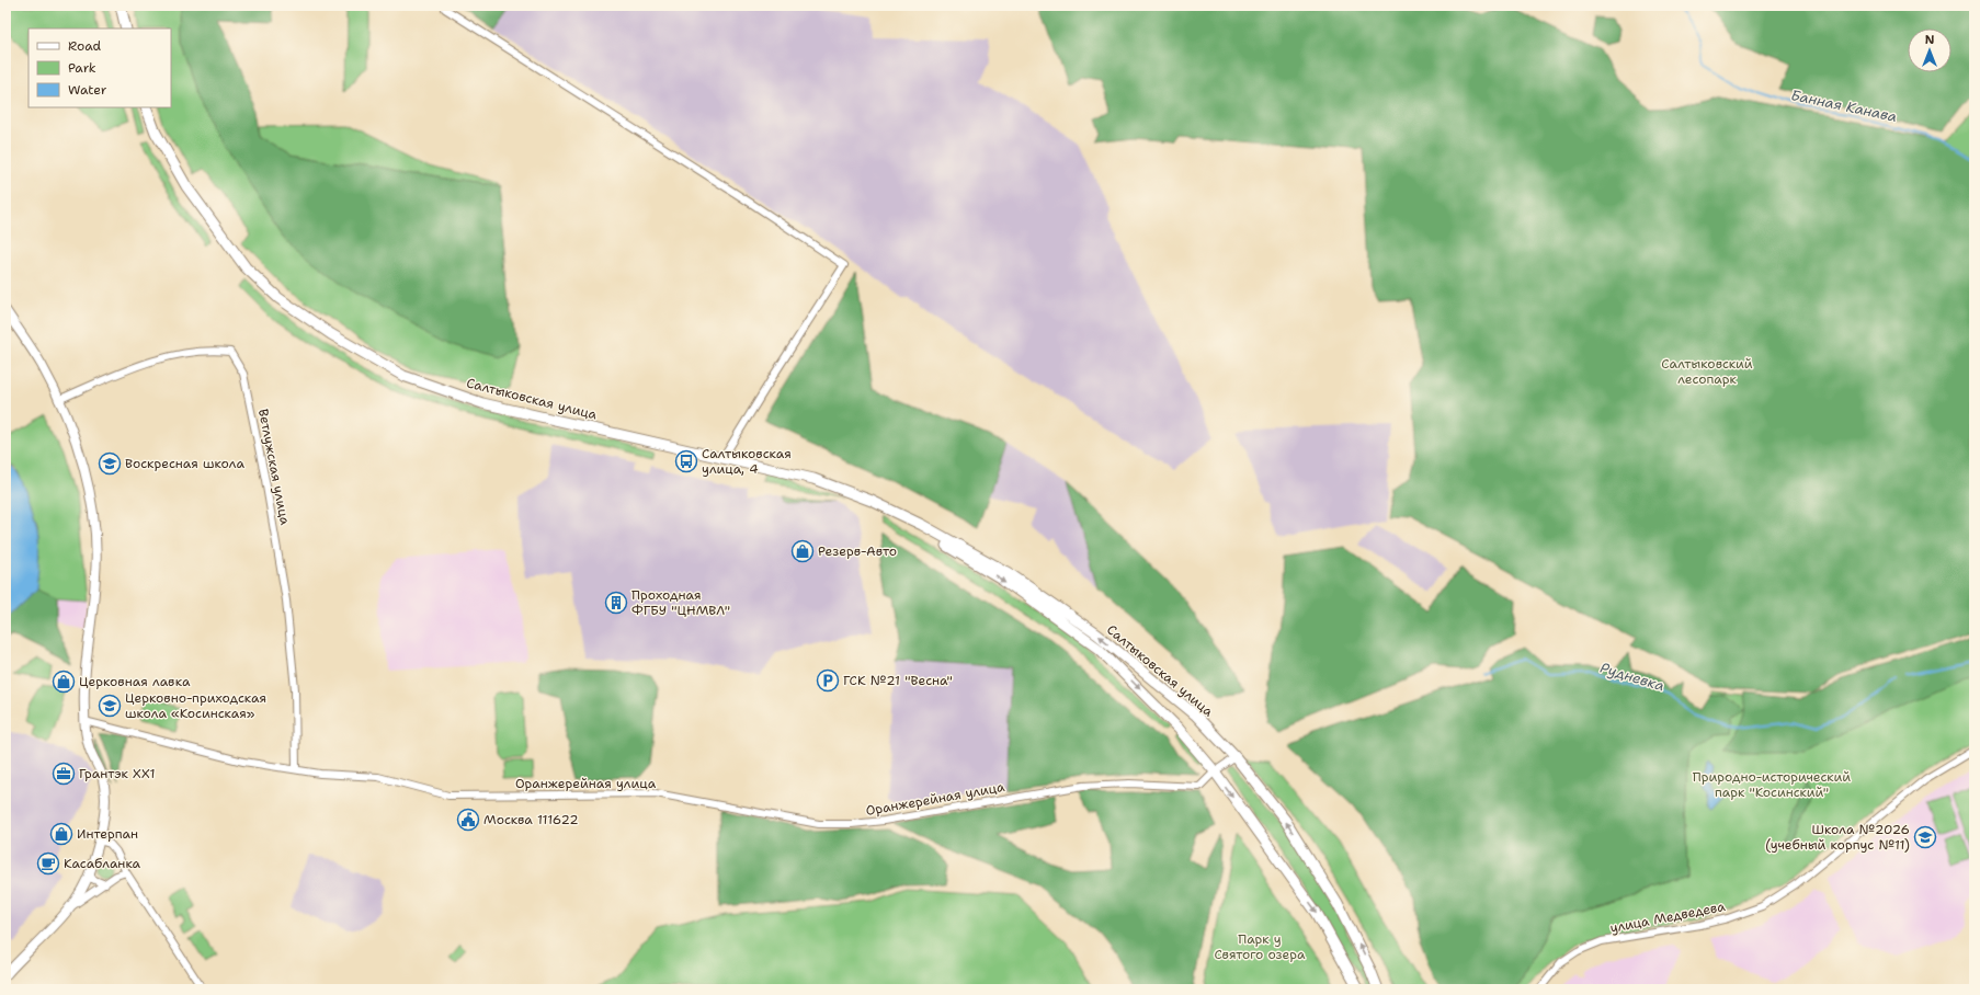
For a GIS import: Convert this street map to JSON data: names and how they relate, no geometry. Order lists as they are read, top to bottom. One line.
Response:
{"streets":{"main road":["Салтыковская улица"],"street":["Ветлужская улица","Оранжерейная улица","улица Медведева"]},"crossings":[["Салтыковская улица","Оранжерейная улица"],["Ветлужская улица","Оранжерейная улица"]],"water":["Банная Канава","Рудневка"],"parks":["Салтыковский лесопарк","Природно-исторический парк \"Косинский\"","Парк у Святого озера"],"places":{"bus stop":["Салтыковская улица, 4"],"school or university":["Воскресная школа","Церковно-приходская школа «Косинская»","Школа №2026 (учебный корпус №11)"],"shop":["Резерв-Авто","Церковная лавка","Интерпан"],"building":["Проходная ФГБУ \"ЦНМВЛ\""],"parking":["ГСК №21 \"Весна\""],"office":["Грантэк ХХ1"],"public building":["Москва 111622"],"cafe":["Касабланка"]},"legend":["Road","Park","Water"],"north":"top"}
